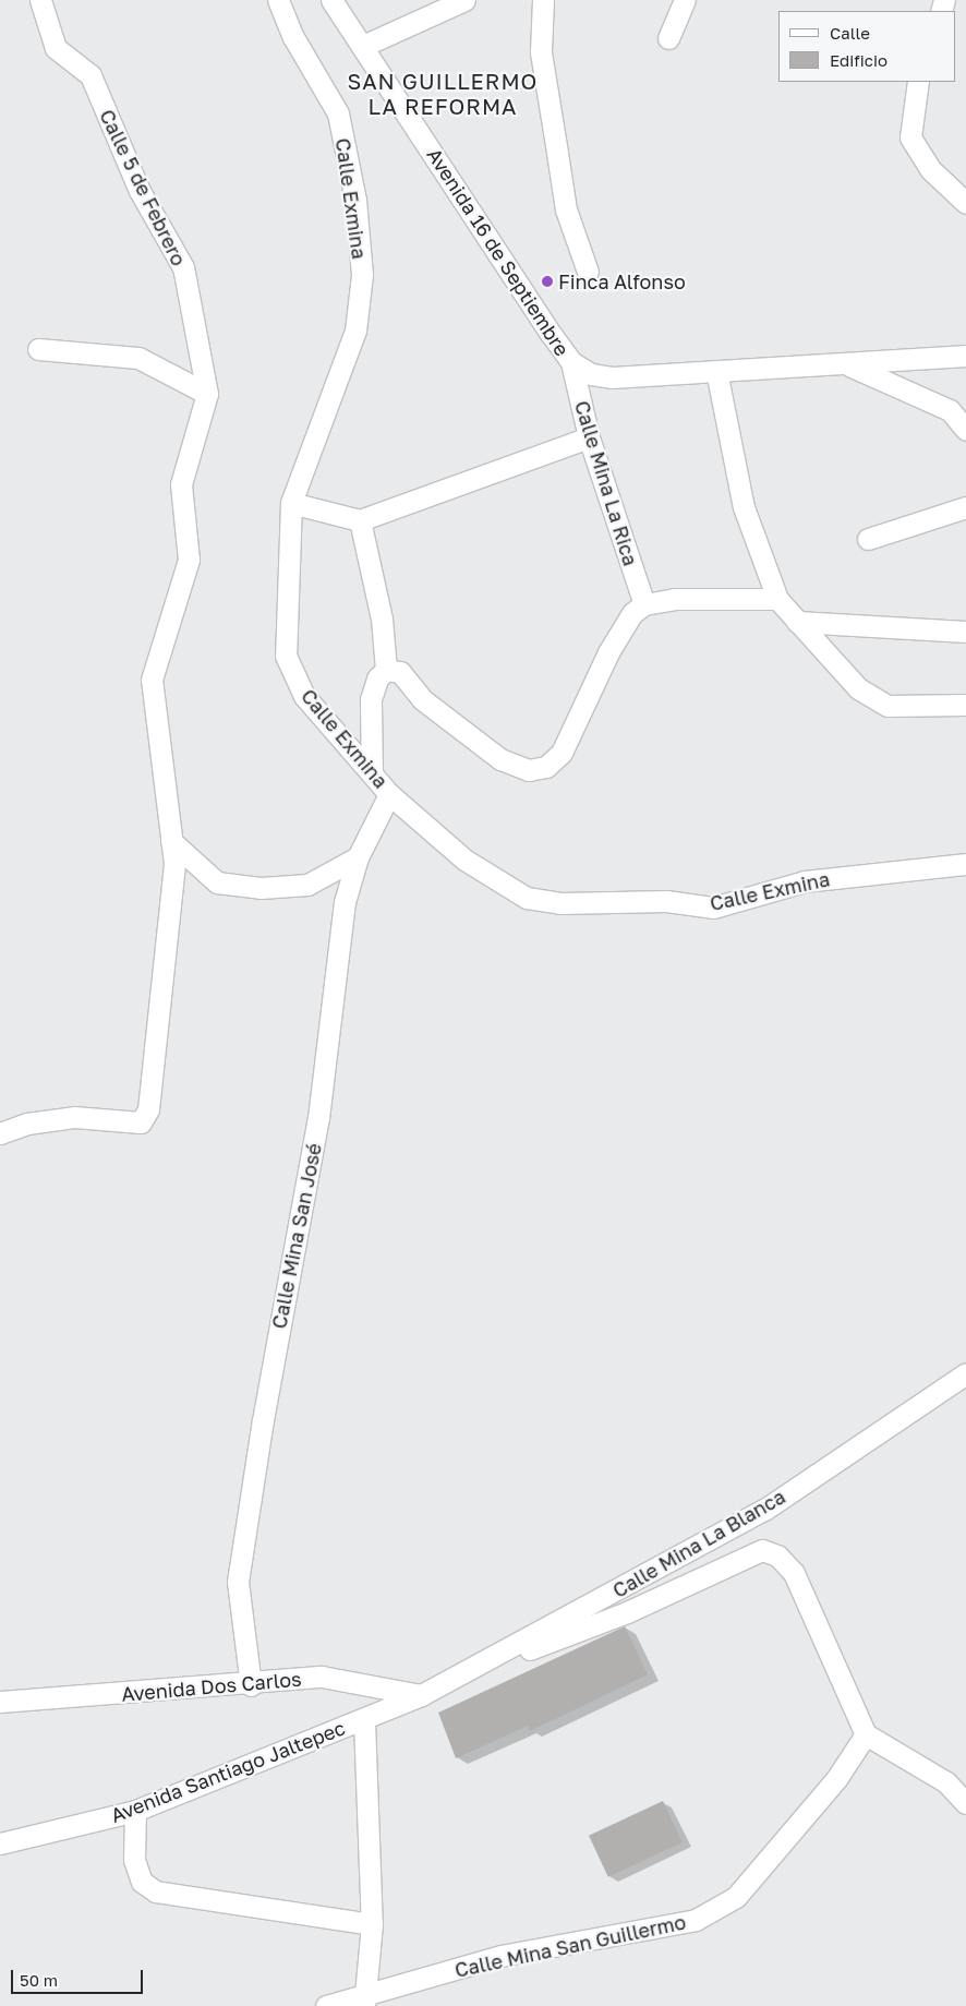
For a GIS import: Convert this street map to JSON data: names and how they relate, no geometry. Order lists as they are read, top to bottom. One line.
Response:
{"streets":{"street":["Calle 5 de Febrero","Calle Exmina","Avenida 16 de Septiembre","Calle Mina La Rica","Calle Mina San José","Calle Mina La Blanca","Avenida Dos Carlos","Avenida Santiago Jaltepec","Calle Mina San Guillermo"]},"crossings":[["Calle Exmina","Calle Mina San José"],["Avenida 16 de Septiembre","Calle Mina La Rica"],["Calle Mina San José","Avenida Dos Carlos"],["Calle Mina La Blanca","Avenida Dos Carlos"],["Calle Mina La Blanca","Avenida Santiago Jaltepec"],["Avenida Dos Carlos","Avenida Santiago Jaltepec"]],"districts":["SAN GUILLERMO LA REFORMA"],"places":["Finca Alfonso"],"legend":["Calle","Edificio"],"scale_bar":"50 m"}
